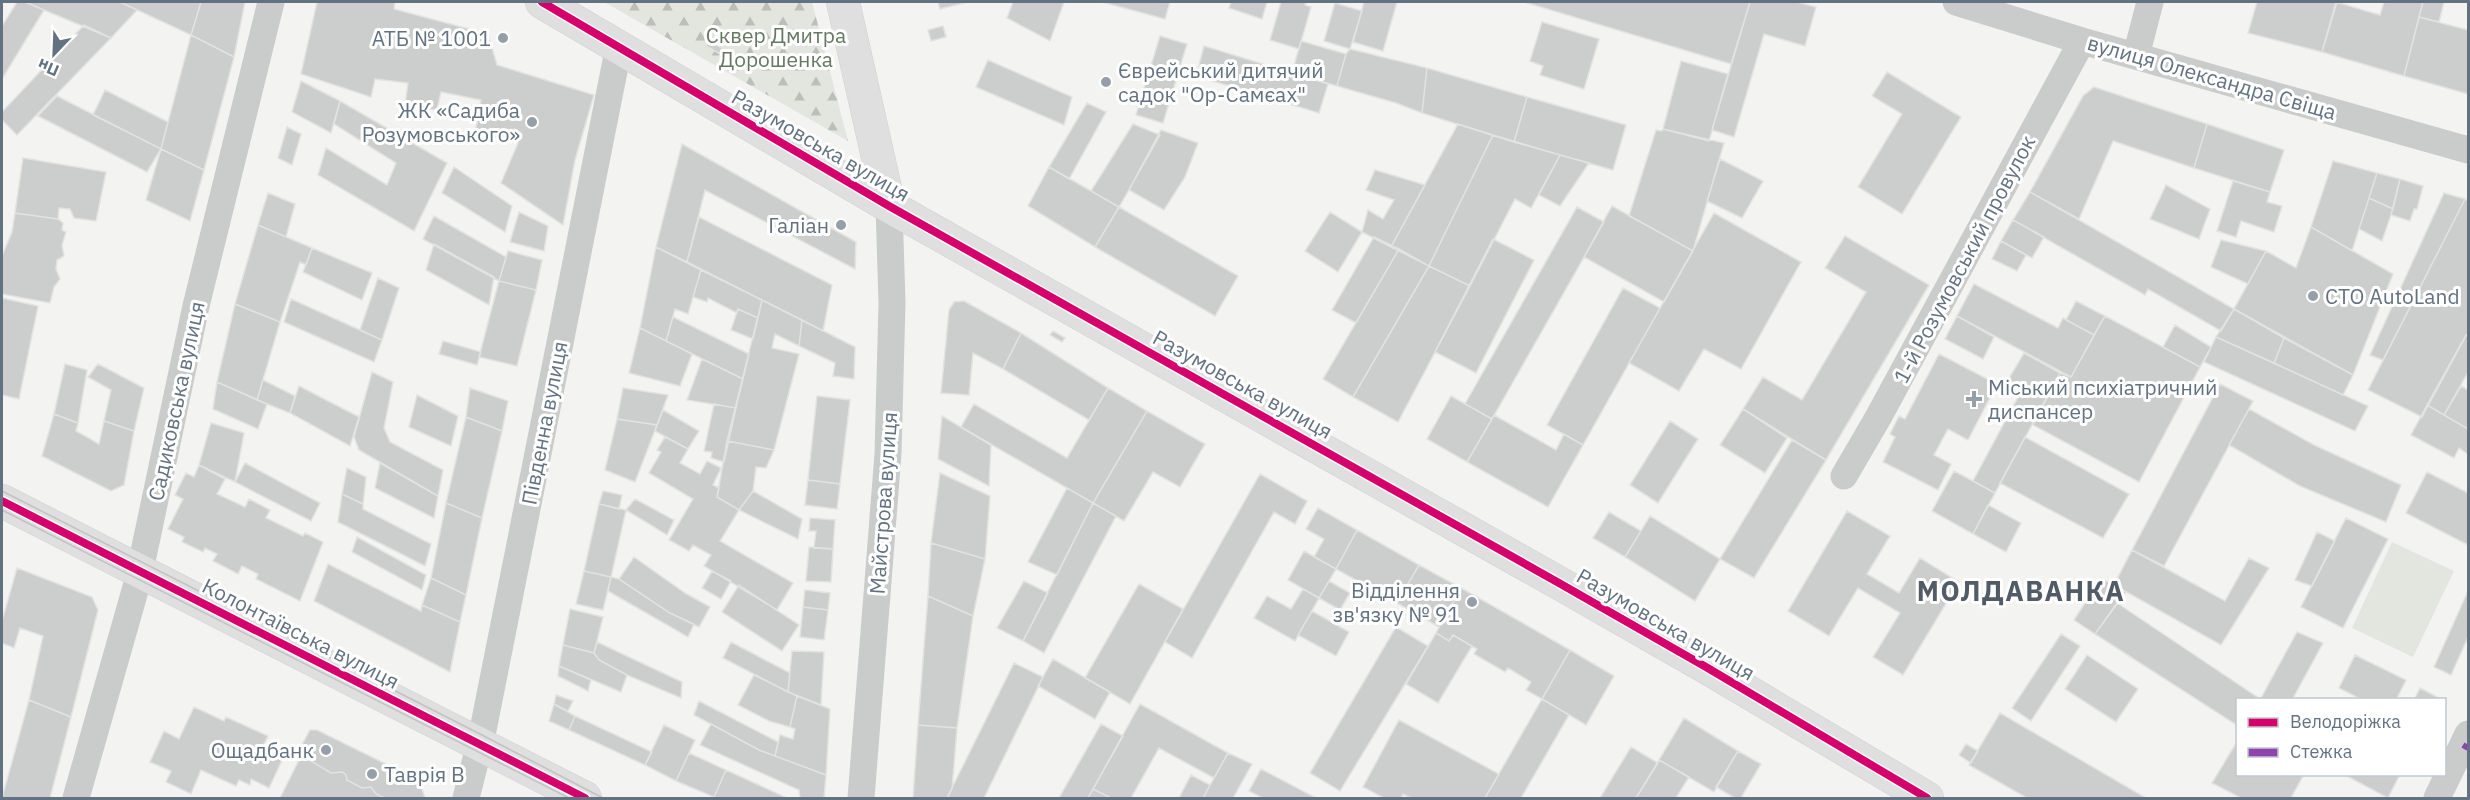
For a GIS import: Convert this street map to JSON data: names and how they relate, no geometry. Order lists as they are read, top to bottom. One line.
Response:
{"streets":{"main road":["Разумовська вулиця","Колонтаївська вулиця"],"street":["вулиця Олександра Свіща","1-й Розумовський провулок","Садиковська вулиця","Південна вулиця","Майстрова вулиця"]},"crossings":[["вулиця Олександра Свіща","1-й Розумовський провулок"],["Разумовська вулиця","Південна вулиця"],["Разумовська вулиця","Майстрова вулиця"],["Садиковська вулиця","Колонтаївська вулиця"],["Південна вулиця","Колонтаївська вулиця"]],"districts":["МОЛДАВАНКА"],"parks":["Сквер Дмитра Дорошенка"],"places":{"other":["АТБ № 1001","Єврейський дитячий садок \"Ор-Самєах\"","ЖК «Садиба Розумовського»","Галіан","СТО AutoLand","Відділення зв'язку № 91","Ощадбанк","Таврія В"],"health":["Міський психіатричний диспансер"]},"legend":["Велодоріжка","Стежка"],"north":"bottom left"}
